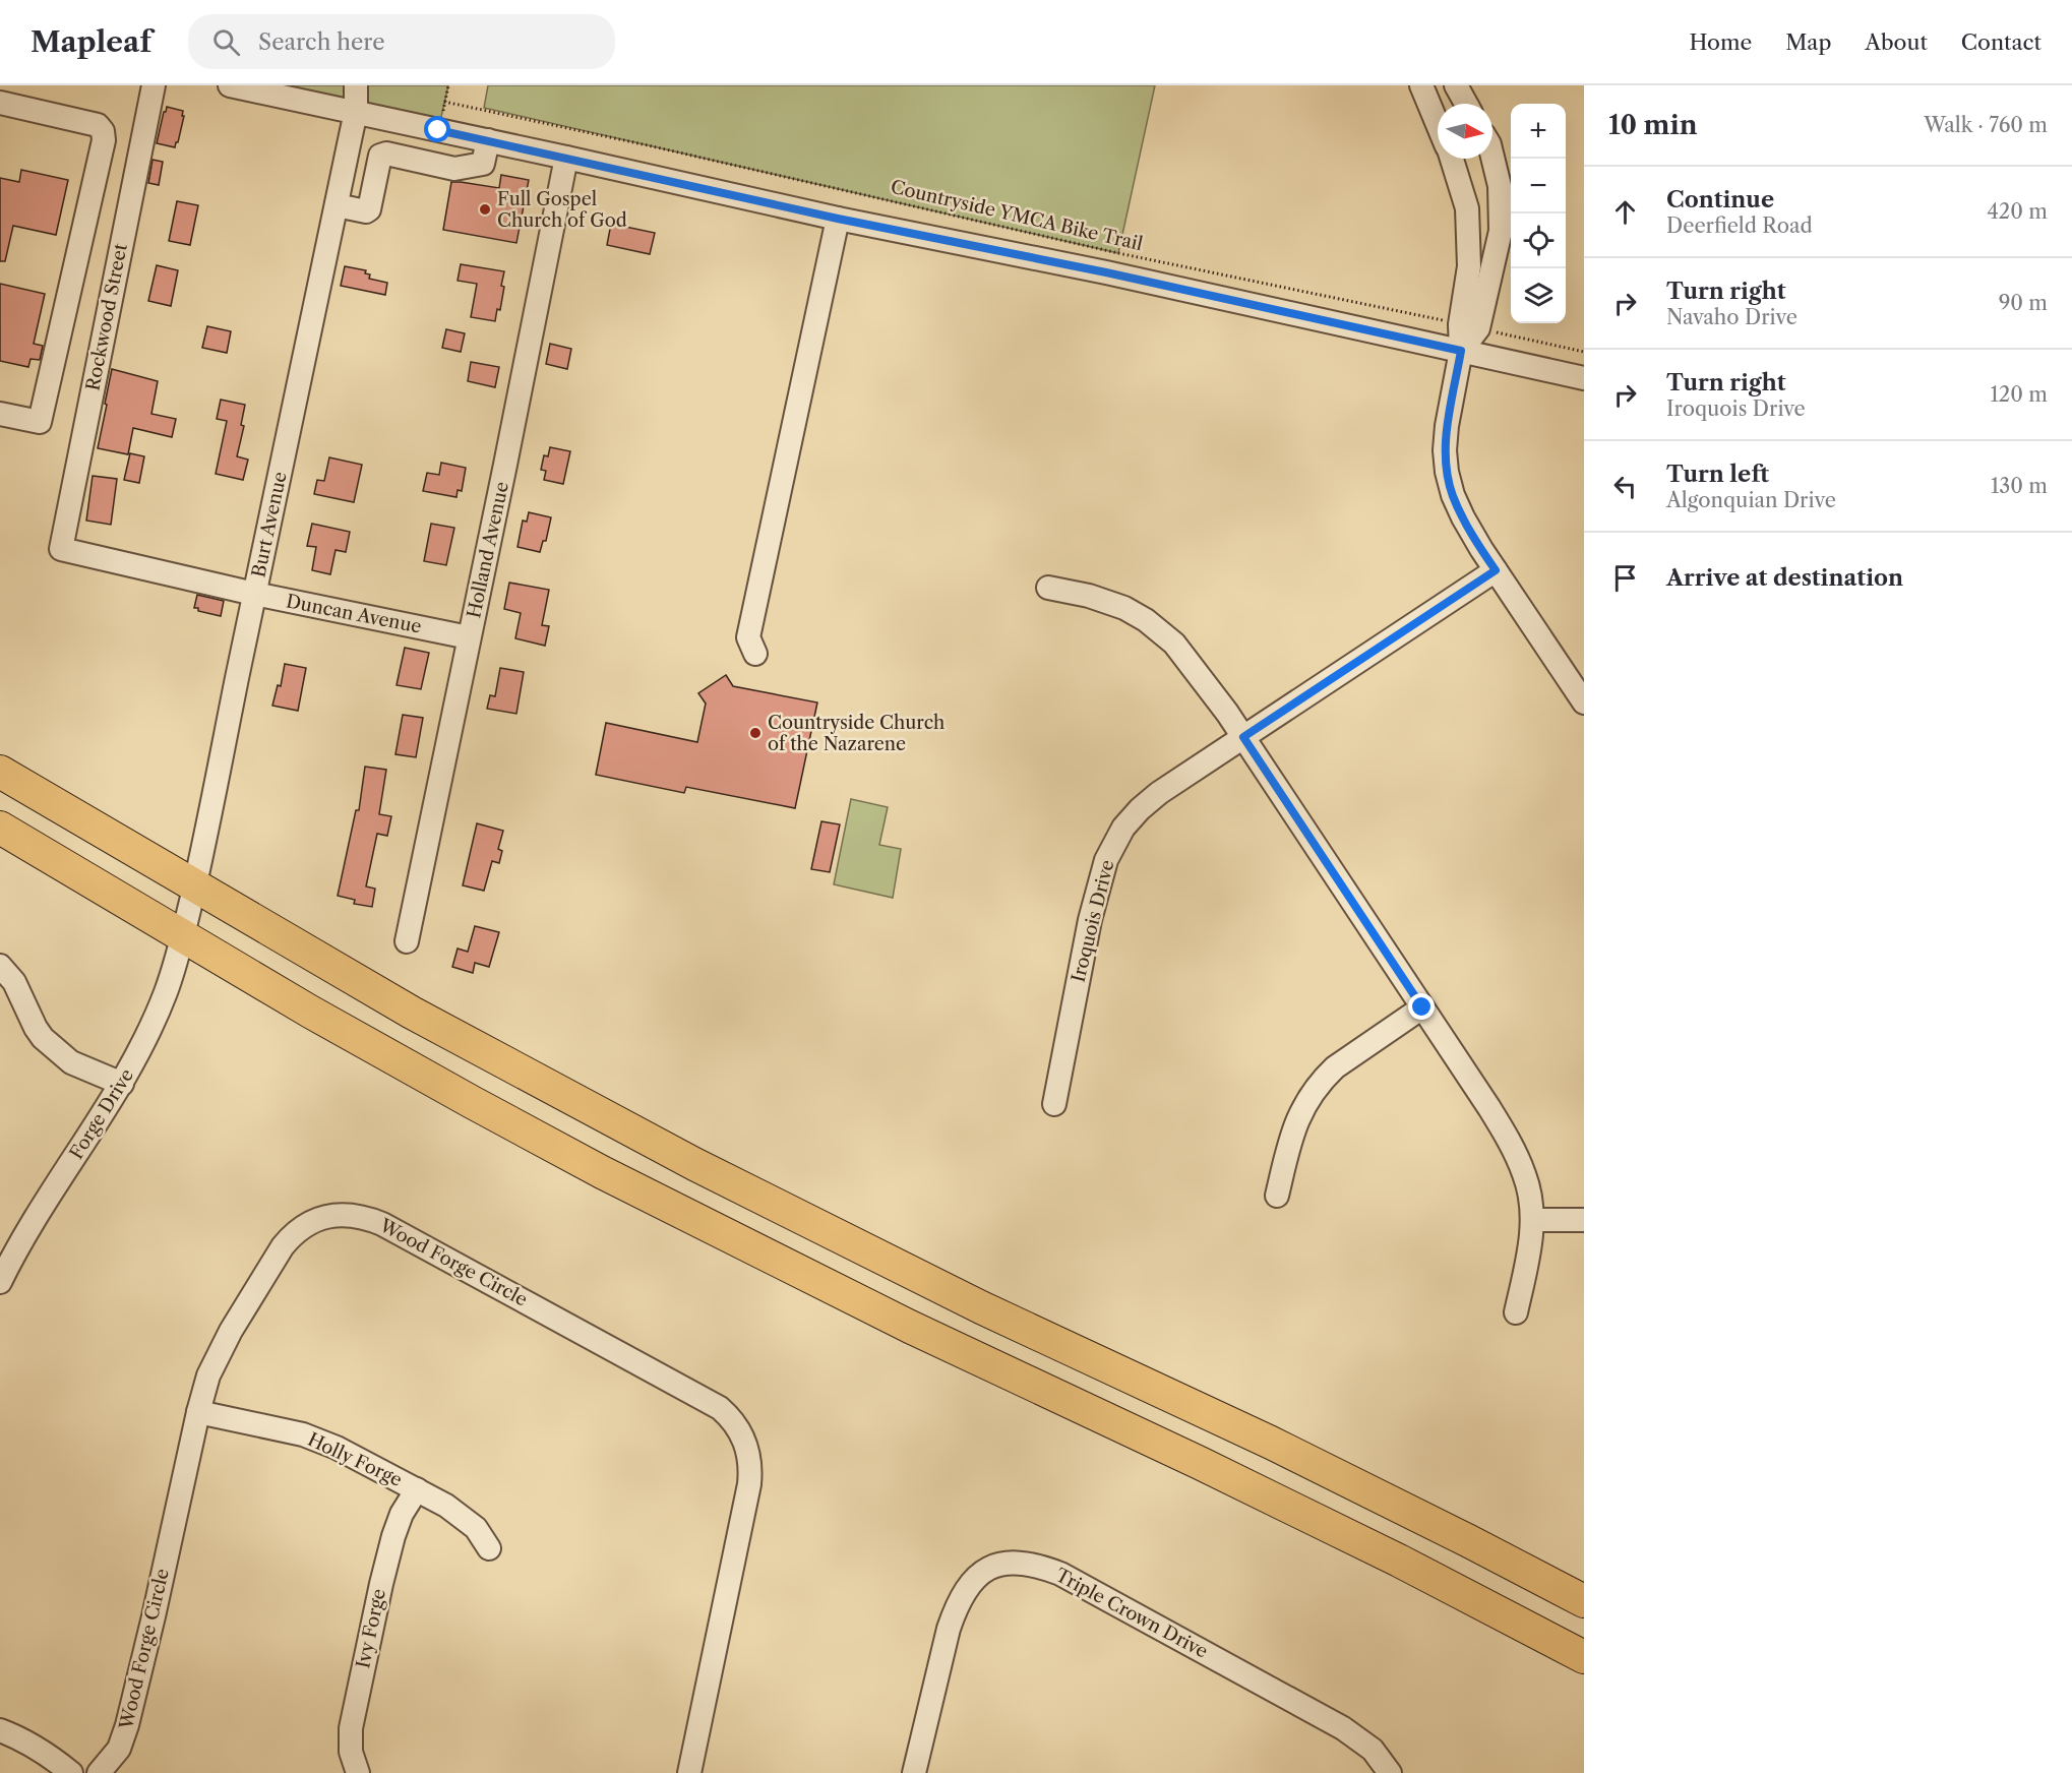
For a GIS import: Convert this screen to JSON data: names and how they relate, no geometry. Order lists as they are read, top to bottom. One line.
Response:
{"streets":{"street":["Rockwood Street","Burt Avenue","Holland Avenue","Duncan Avenue","Iroquois Drive","Forge Drive","Wood Forge Circle","Holly Forge","Triple Crown Drive","Ivy Forge"],"path":["Countryside YMCA Bike Trail"]},"crossings":[["Rockwood Street","Duncan Avenue"],["Burt Avenue","Duncan Avenue"],["Burt Avenue","Forge Drive"],["Holland Avenue","Duncan Avenue"],["Wood Forge Circle","Holly Forge"],["Holly Forge","Ivy Forge"]],"places":["Full Gospel Church of God","Countryside Church of the Nazarene"],"north":"right","page":{"header":"Mapleaf","search":"Search here","nav":["Home","Map","About","Contact"],"heading":["10 min","Walk · 760 m"],"map_buttons":["+","−"],"list":[["Continue","Deerfield Road","420 m"],["Turn right","Navaho Drive","90 m"],["Turn right","Iroquois Drive","120 m"],["Turn left","Algonquian Drive","130 m"],"Arrive at destination"]}}
